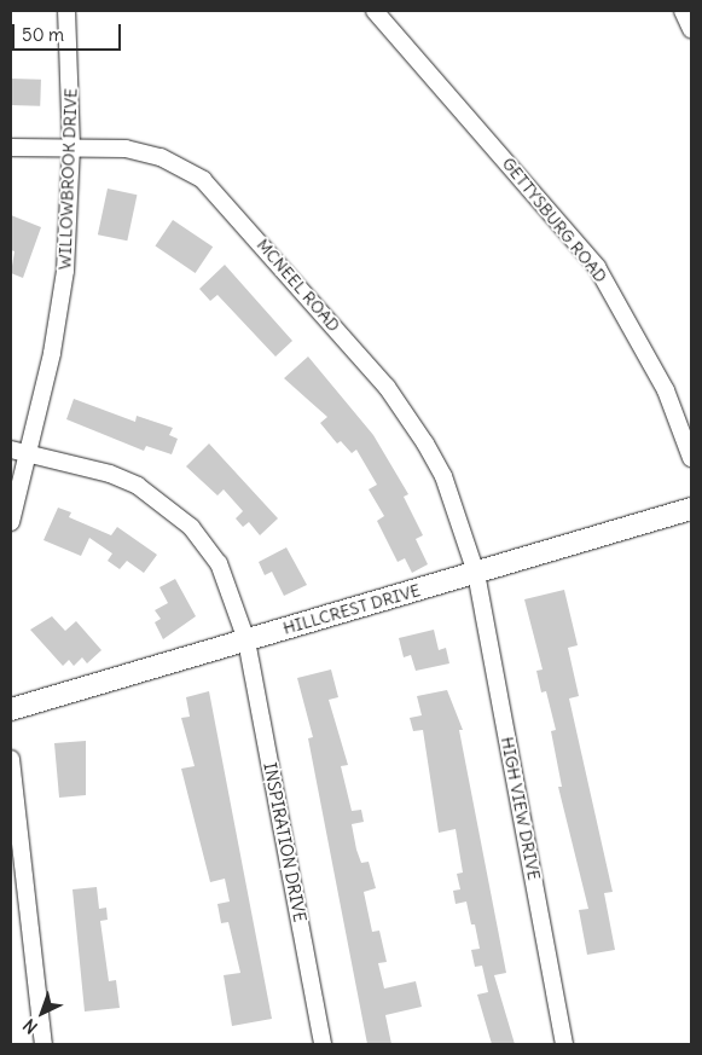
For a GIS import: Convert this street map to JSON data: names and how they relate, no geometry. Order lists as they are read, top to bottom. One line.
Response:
{"streets":{"street":["WILLOWBROOK DRIVE","GETTYSBURG ROAD","MCNEEL ROAD","HILLCREST DRIVE","HIGH VIEW DRIVE","INSPIRATION DRIVE"]},"crossings":[["WILLOWBROOK DRIVE","MCNEEL ROAD"],["WILLOWBROOK DRIVE","INSPIRATION DRIVE"],["MCNEEL ROAD","HILLCREST DRIVE"],["MCNEEL ROAD","HIGH VIEW DRIVE"],["HILLCREST DRIVE","HIGH VIEW DRIVE"],["HILLCREST DRIVE","INSPIRATION DRIVE"]],"scale_bar":"50 m","north":"bottom left"}
